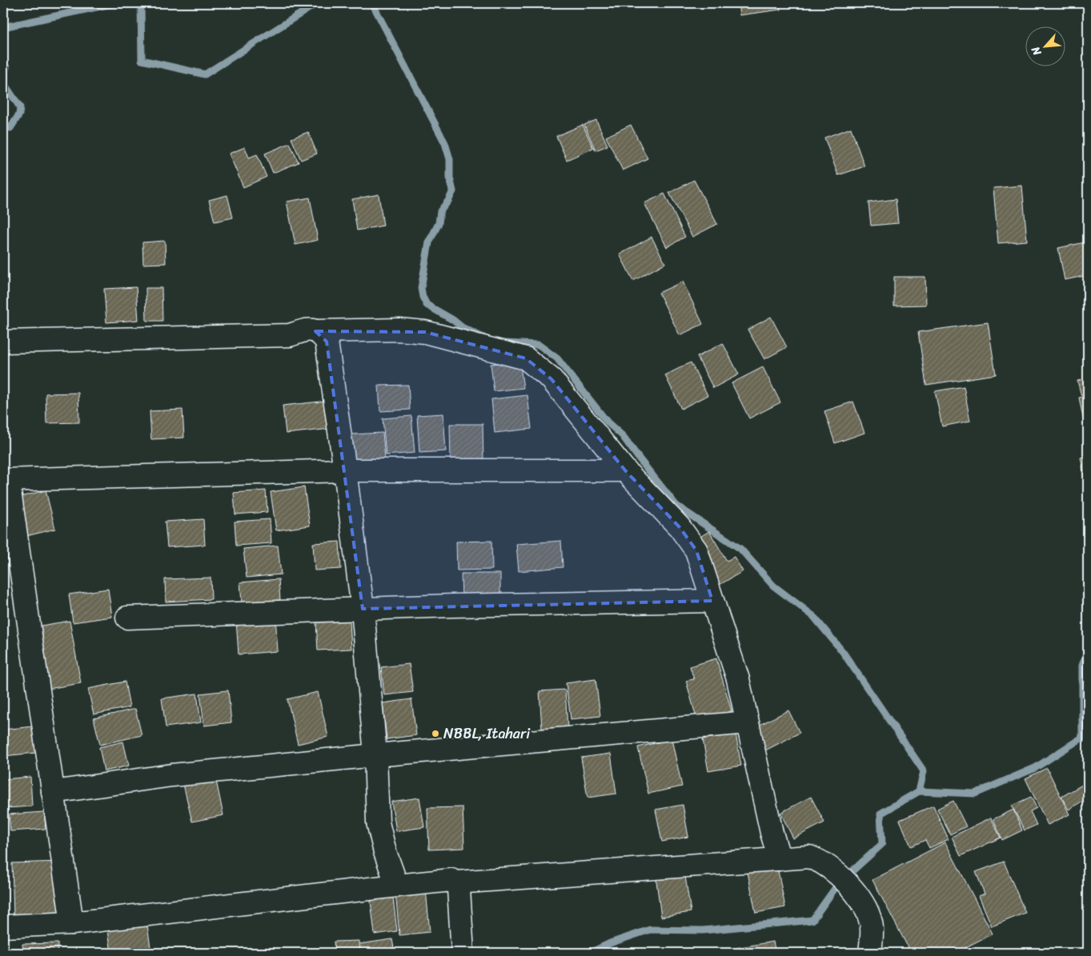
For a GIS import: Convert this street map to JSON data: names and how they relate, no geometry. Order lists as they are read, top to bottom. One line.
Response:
{"places":["NBBL, Itahari"],"north":"bottom left"}
